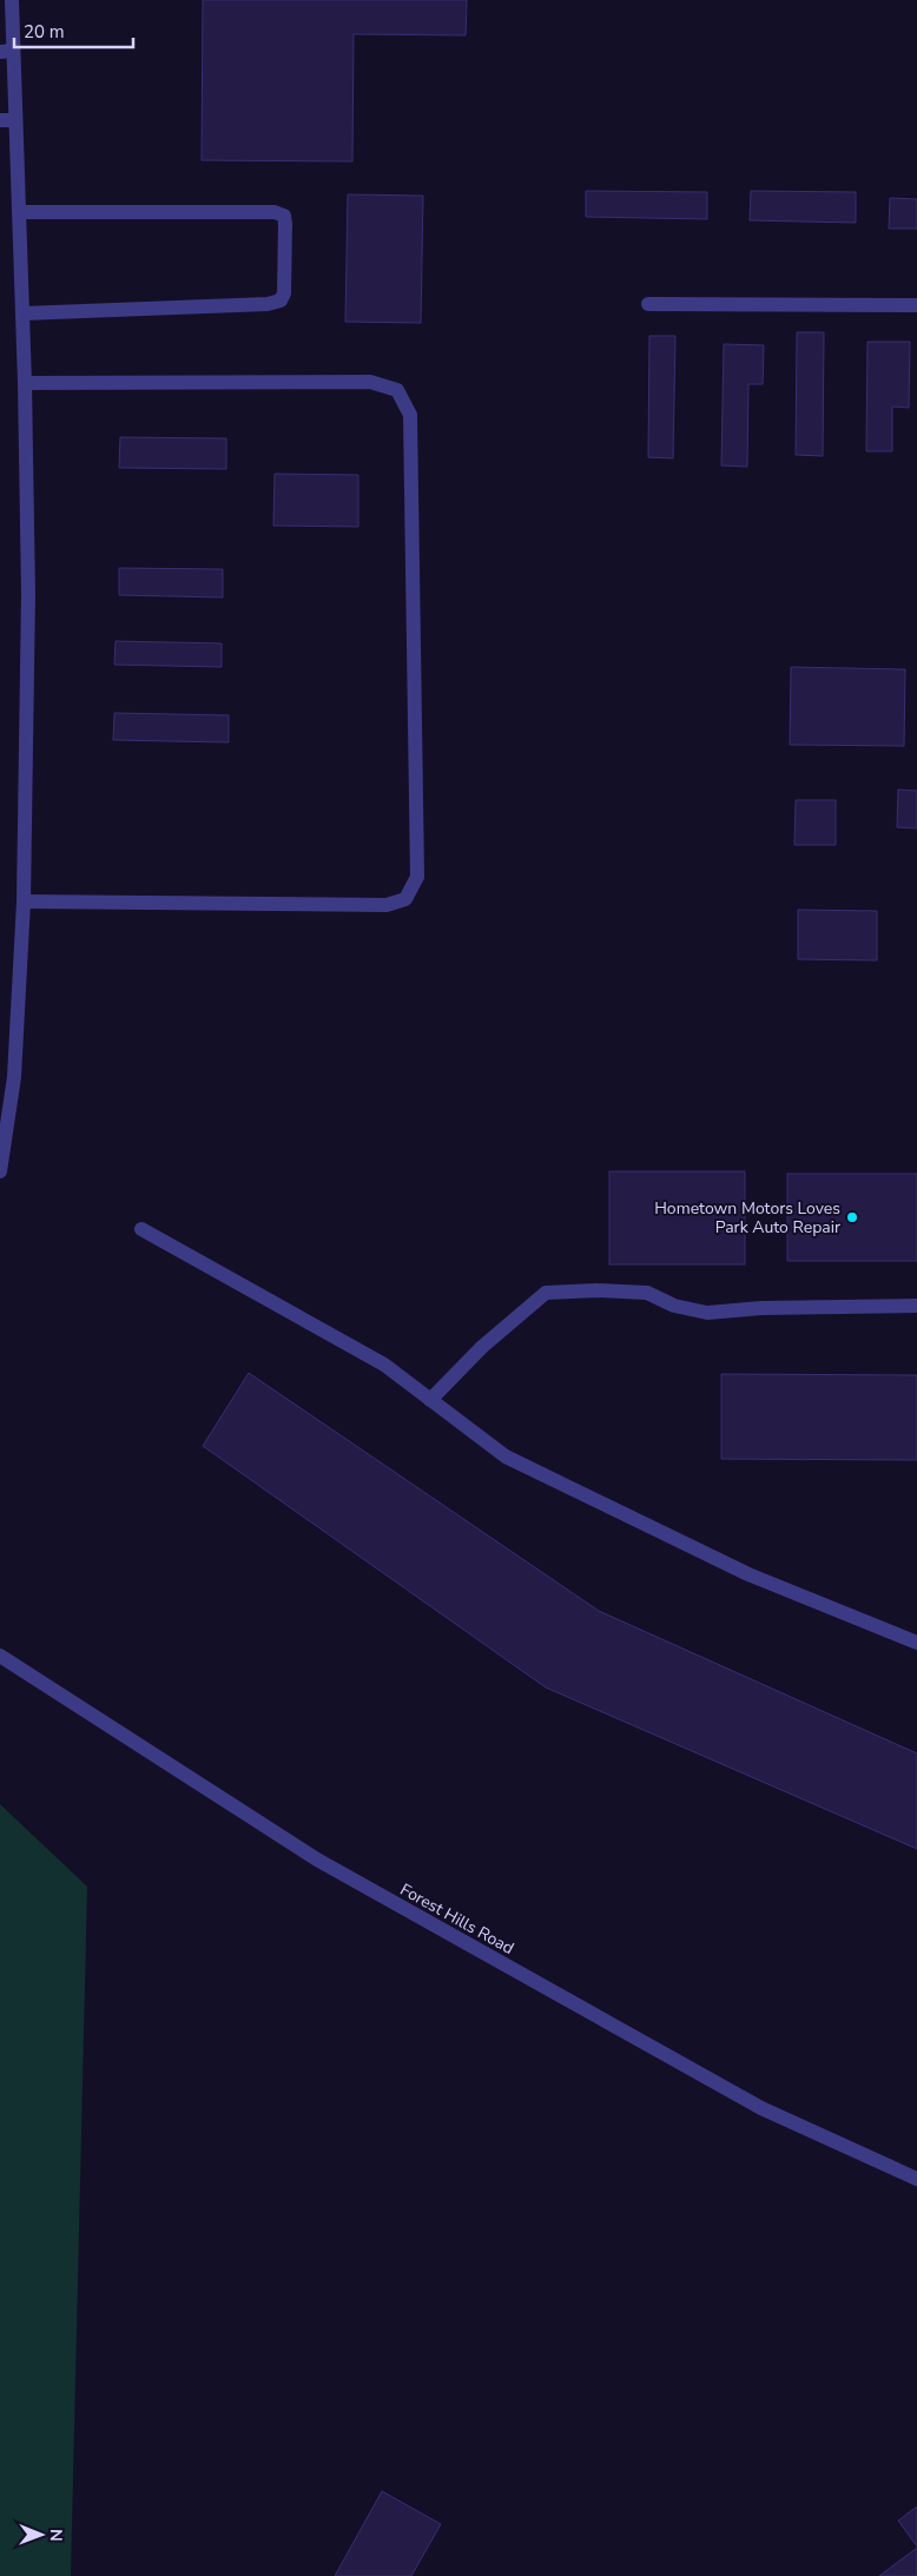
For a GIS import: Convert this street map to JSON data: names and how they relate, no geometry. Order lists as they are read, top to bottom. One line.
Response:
{"streets":{"street":["Forest Hills Road"]},"places":["Hometown Motors Loves Park Auto Repair"],"scale_bar":"20 m","north":"right"}
